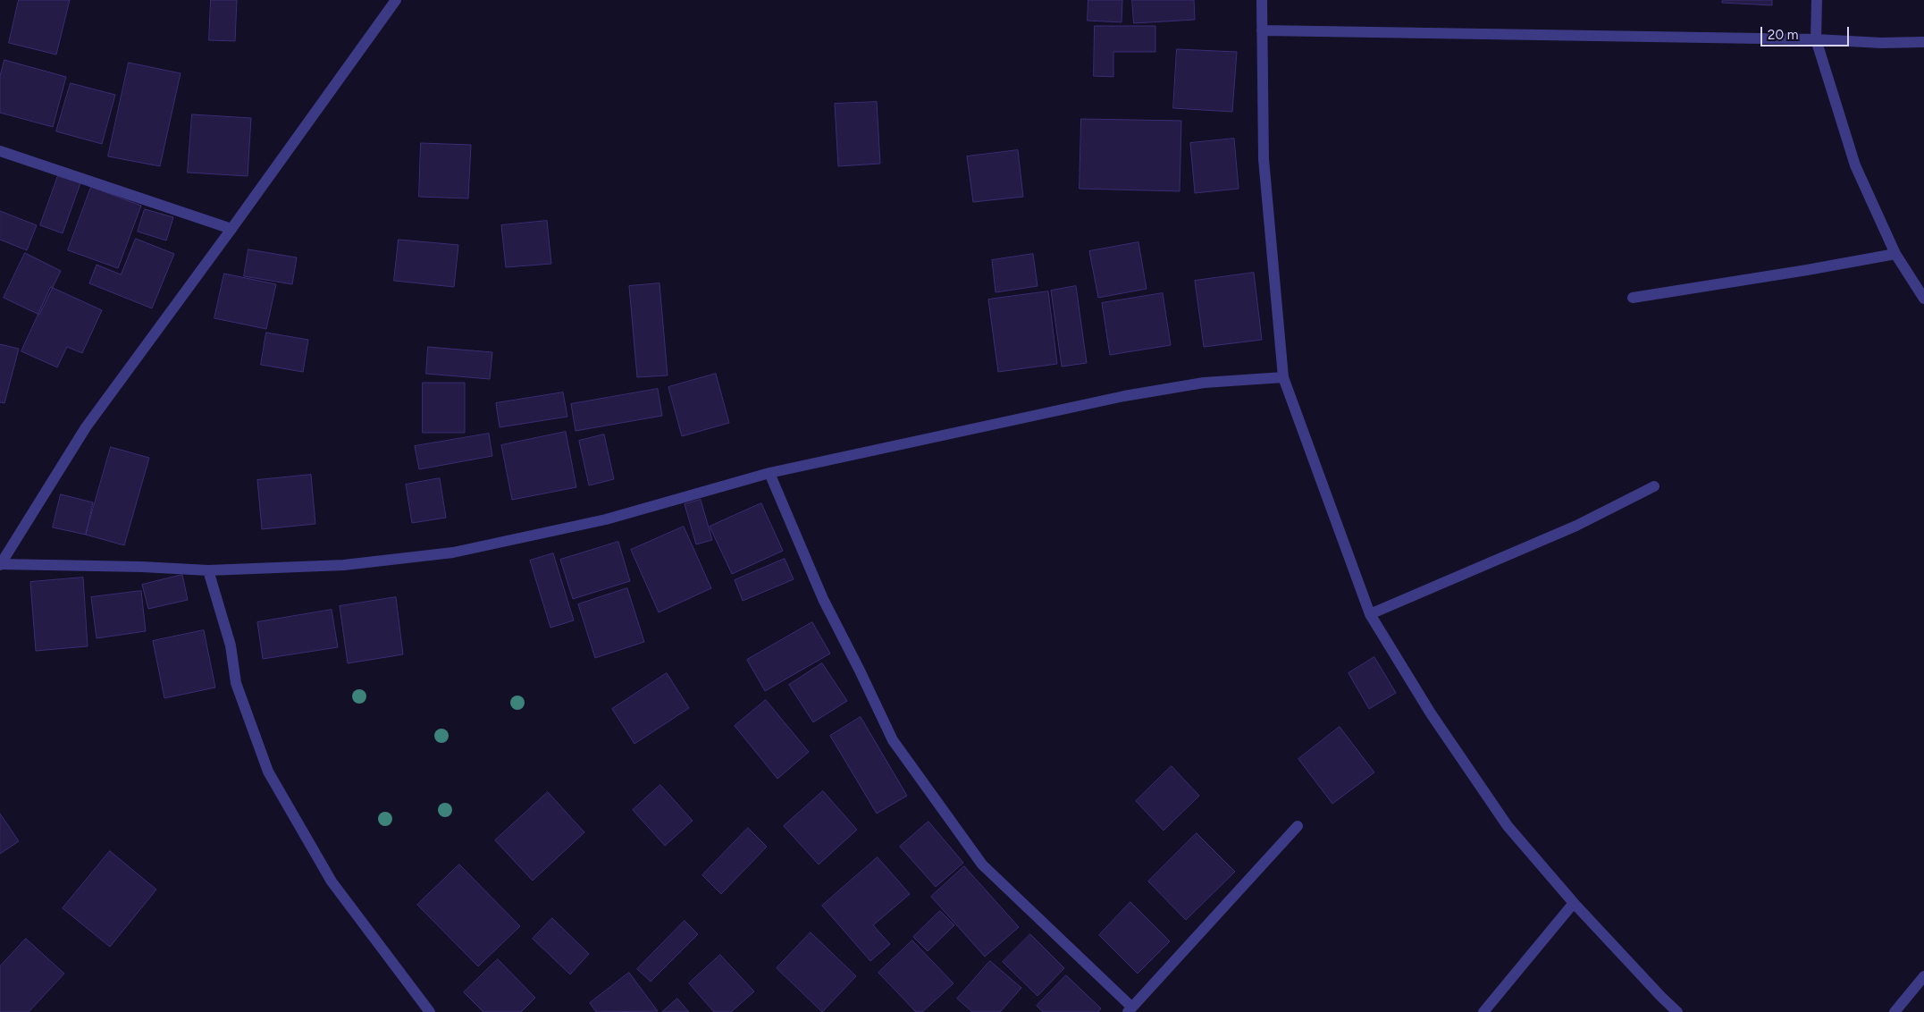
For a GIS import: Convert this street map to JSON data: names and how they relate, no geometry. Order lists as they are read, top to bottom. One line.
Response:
{"scale_bar":"20 m"}
